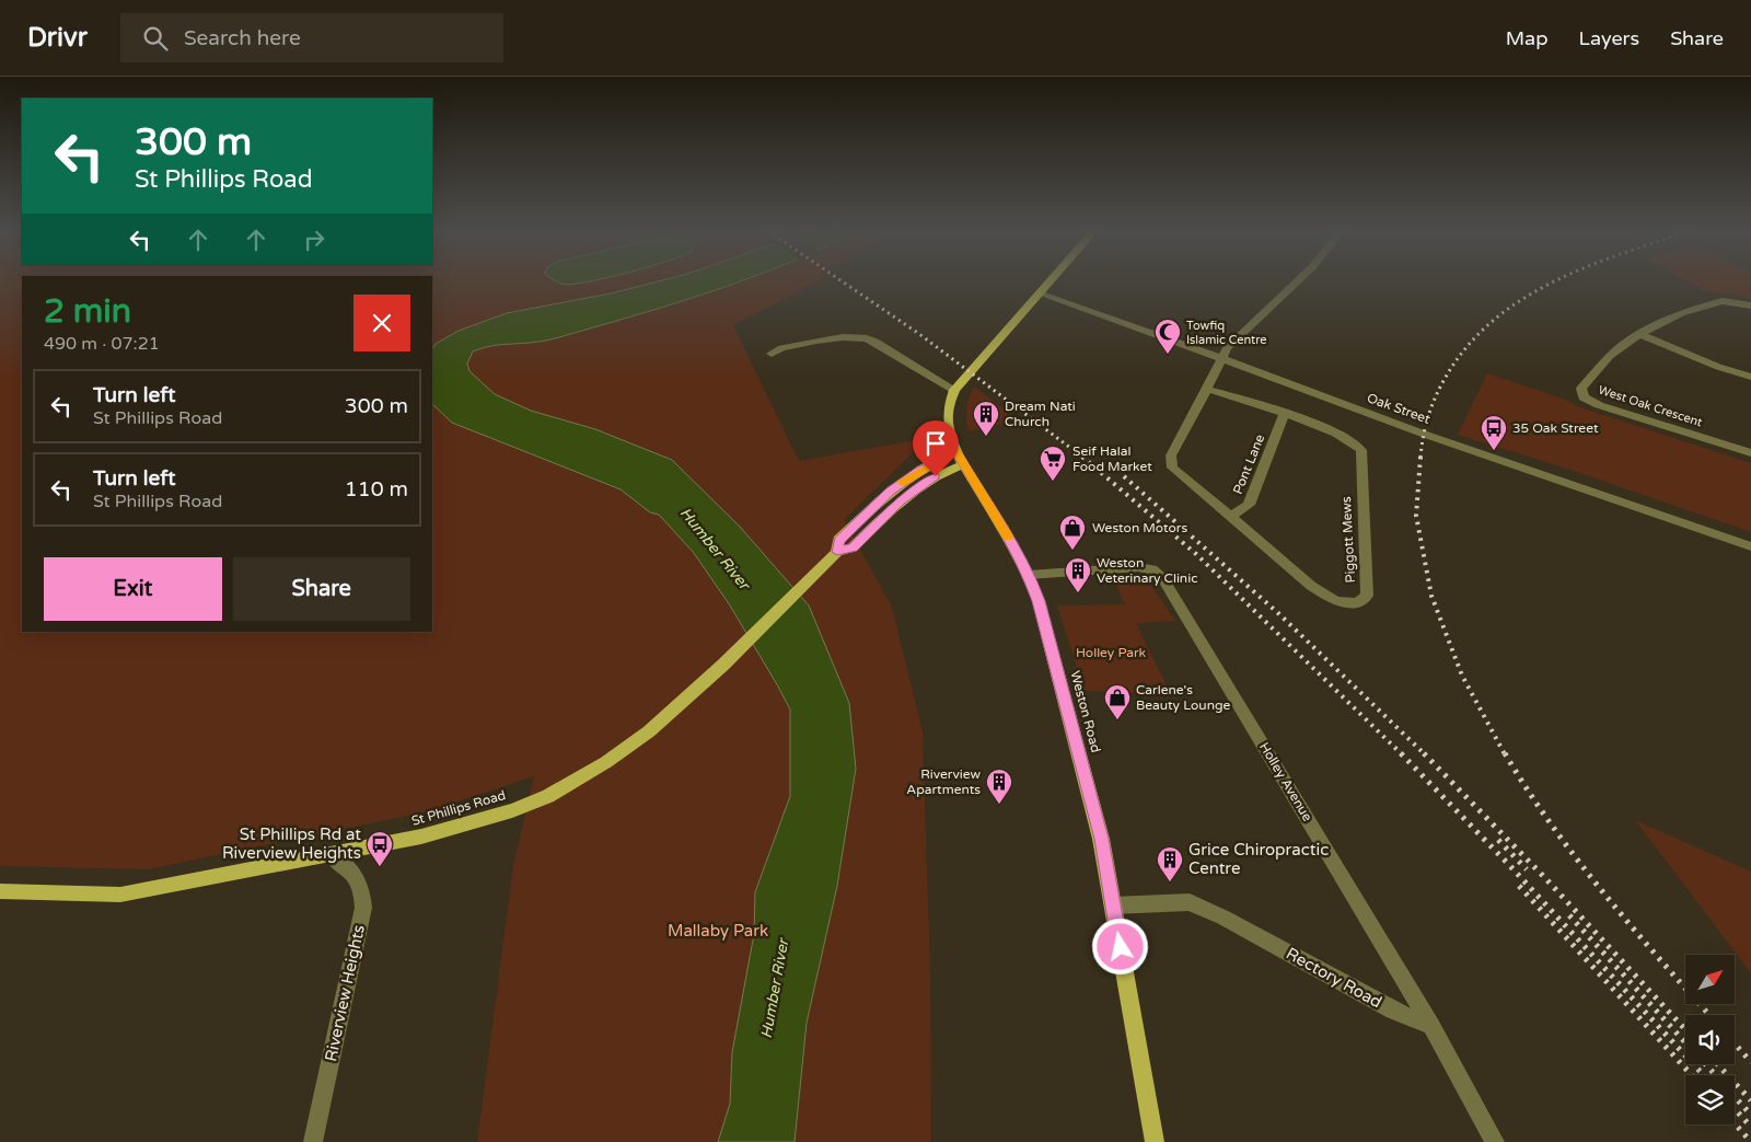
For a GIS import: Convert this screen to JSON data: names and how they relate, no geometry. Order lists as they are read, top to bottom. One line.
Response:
{"streets":{"main road":["Weston Road","St Phillips Road"],"street":["West Oak Crescent","Oak Street","Pont Lane","Piggott Mews","Holley Avenue","Rectory Road","Riverview Heights"]},"crossings":[["Oak Street","Piggott Mews"],["Oak Street","Weston Road"],["Pont Lane","Piggott Mews"],["Weston Road","Holley Avenue"],["Weston Road","St Phillips Road"],["Weston Road","Rectory Road"],["Holley Avenue","Rectory Road"],["St Phillips Road","Riverview Heights"]],"water":["Humber River"],"parks":["Holley Park","Mallaby Park"],"places":{"mosque":["Towfiq Islamic Centre"],"building":["Dream Nati Church","Weston Veterinary Clinic","Riverview Apartments","Grice Chiropractic Centre"],"bus stop":["35 Oak Street","St Phillips Rd at Riverview Heights"],"supermarket":["Seif Halal Food Market"],"shop":["Weston Motors","Carlene's Beauty Lounge"]},"north":"top right","page":{"header":"Drivr","search":"Search here","nav":["Map","Layers","Share"],"turn":["300 m","St Phillips Road"],"heading":["2 min","490 m · 07:21"],"list":[{"name":"Turn left","note":"St Phillips Road","value":"300 m"},{"name":"Turn left","note":"St Phillips Road","value":"110 m"}],"buttons":["Exit","Share"]}}
